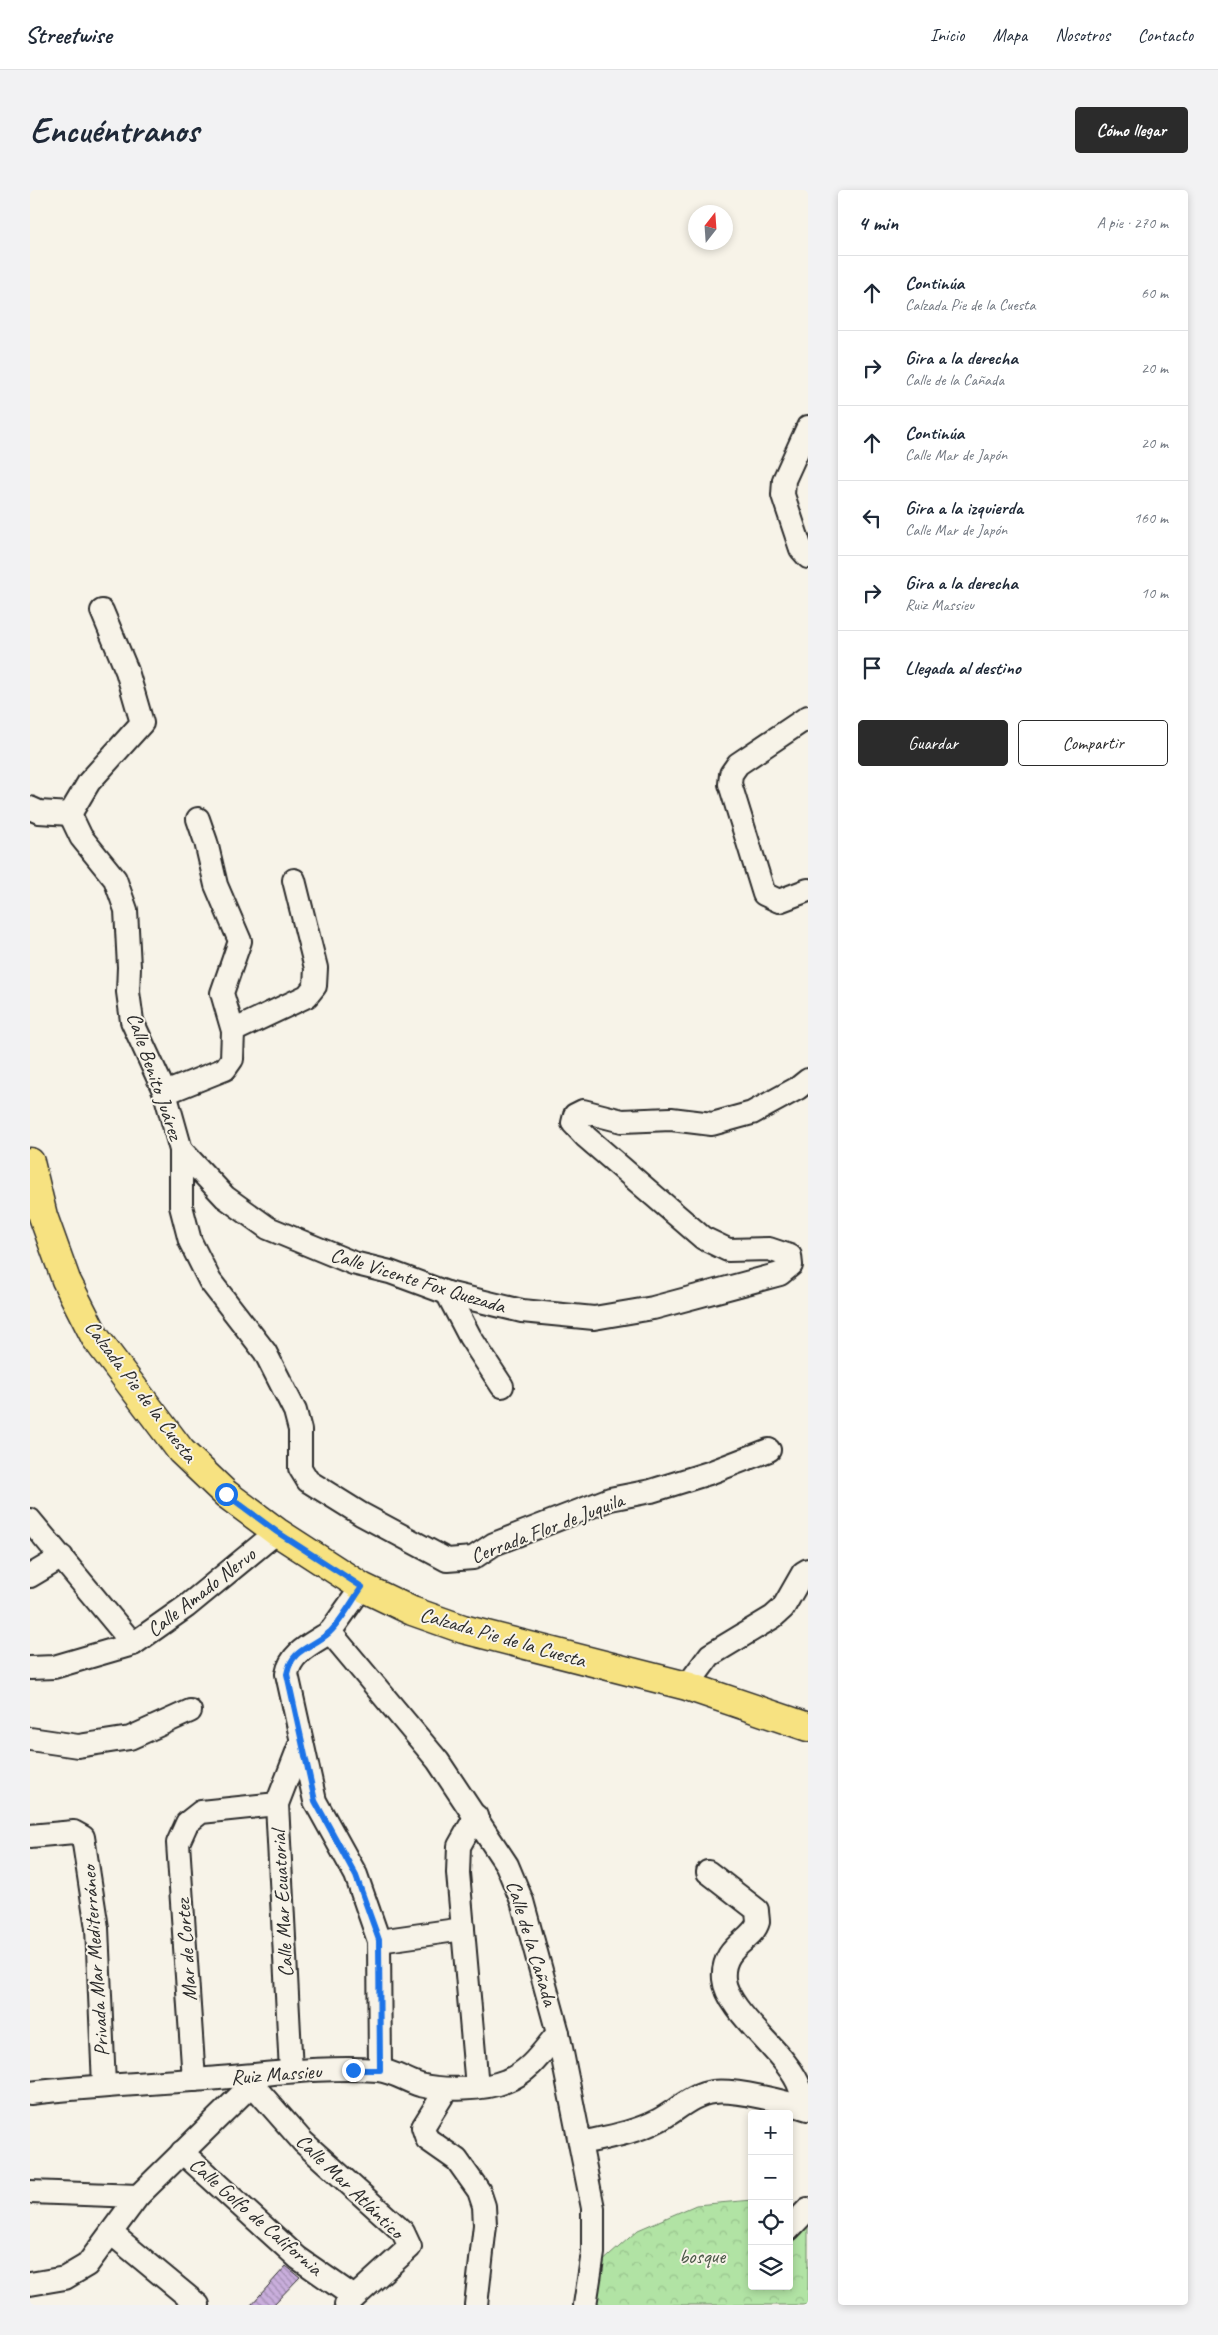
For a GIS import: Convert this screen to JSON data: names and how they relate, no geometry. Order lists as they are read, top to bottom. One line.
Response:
{"streets":{"main road":["Calzada Pie de la Cuesta"],"street":["Calle Benito Juárez","Calle Vicente Fox Quezada","Cerrada Flor de Juquila","Calle Amado Nervo","Calle Mar Ecuatorial","Calle de la Cañada","Mar de Cortez","Privada Mar Mediterráneo","Ruiz Massieu","Calle Mar Atlántico","Calle Golfo de California"]},"crossings":[["Calle Benito Juárez","Calle Vicente Fox Quezada"],["Calle Benito Juárez","Cerrada Flor de Juquila"],["Calzada Pie de la Cuesta","Calle Amado Nervo"],["Calle Mar Ecuatorial","Mar de Cortez"],["Calle Mar Ecuatorial","Ruiz Massieu"],["Calle de la Cañada","Ruiz Massieu"],["Mar de Cortez","Ruiz Massieu"],["Privada Mar Mediterráneo","Ruiz Massieu"],["Ruiz Massieu","Calle Mar Atlántico"],["Calle Mar Atlántico","Calle Golfo de California"]],"parks":["bosque"],"north":"top","page":{"header":"Streetwise","nav":["Inicio","Mapa","Nosotros","Contacto"],"buttons":["Cómo llegar",["Guardar","Compartir"]],"title":"Encuéntranos","heading":["4 min","A pie · 270 m"],"list":[["Continúa","Calzada Pie de la Cuesta","60 m"],["Gira a la derecha","Calle de la Cañada","20 m"],["Continúa","Calle Mar de Japón","20 m"],["Gira a la izquierda","Calle Mar de Japón","160 m"],["Gira a la derecha","Ruiz Massieu","10 m"],"Llegada al destino"],"map_buttons":["+","−"]}}
